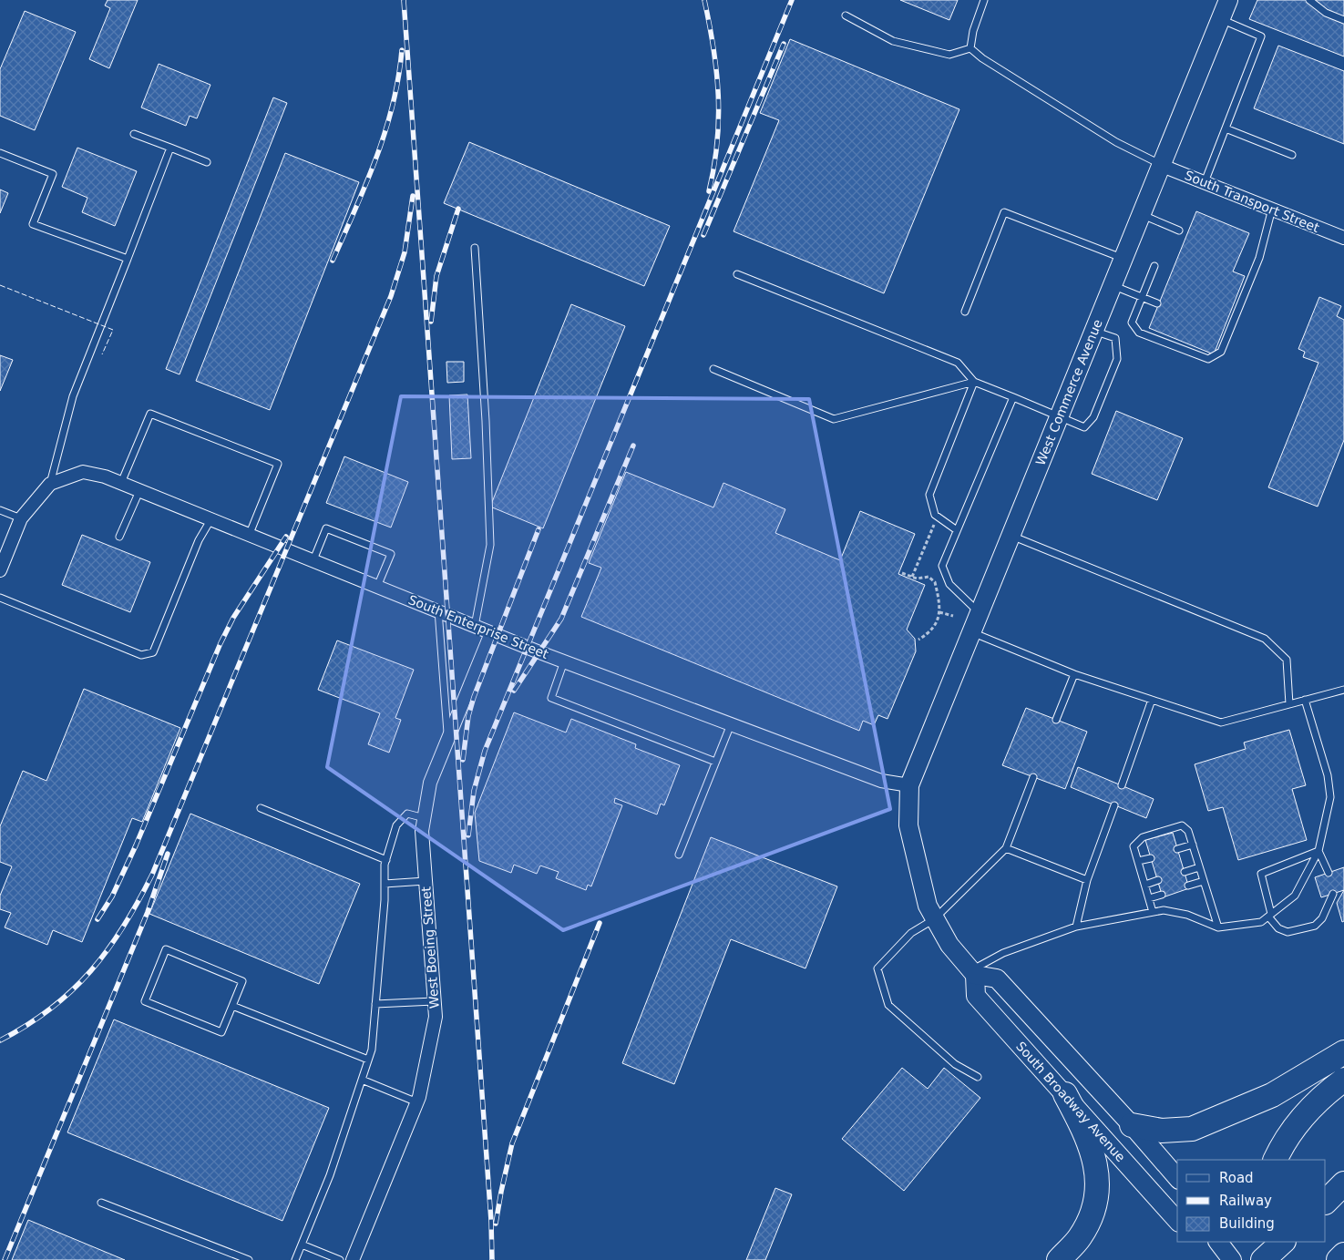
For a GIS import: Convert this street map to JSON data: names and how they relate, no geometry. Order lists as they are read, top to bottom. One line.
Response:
{"streets":{"street":["South Transport Street","West Commerce Avenue","South Enterprise Street","West Boeing Street","South Broadway Avenue"]},"crossings":[["South Transport Street","West Commerce Avenue"],["West Commerce Avenue","South Enterprise Street"],["South Enterprise Street","West Boeing Street"]],"legend":["Road","Railway","Building"]}
